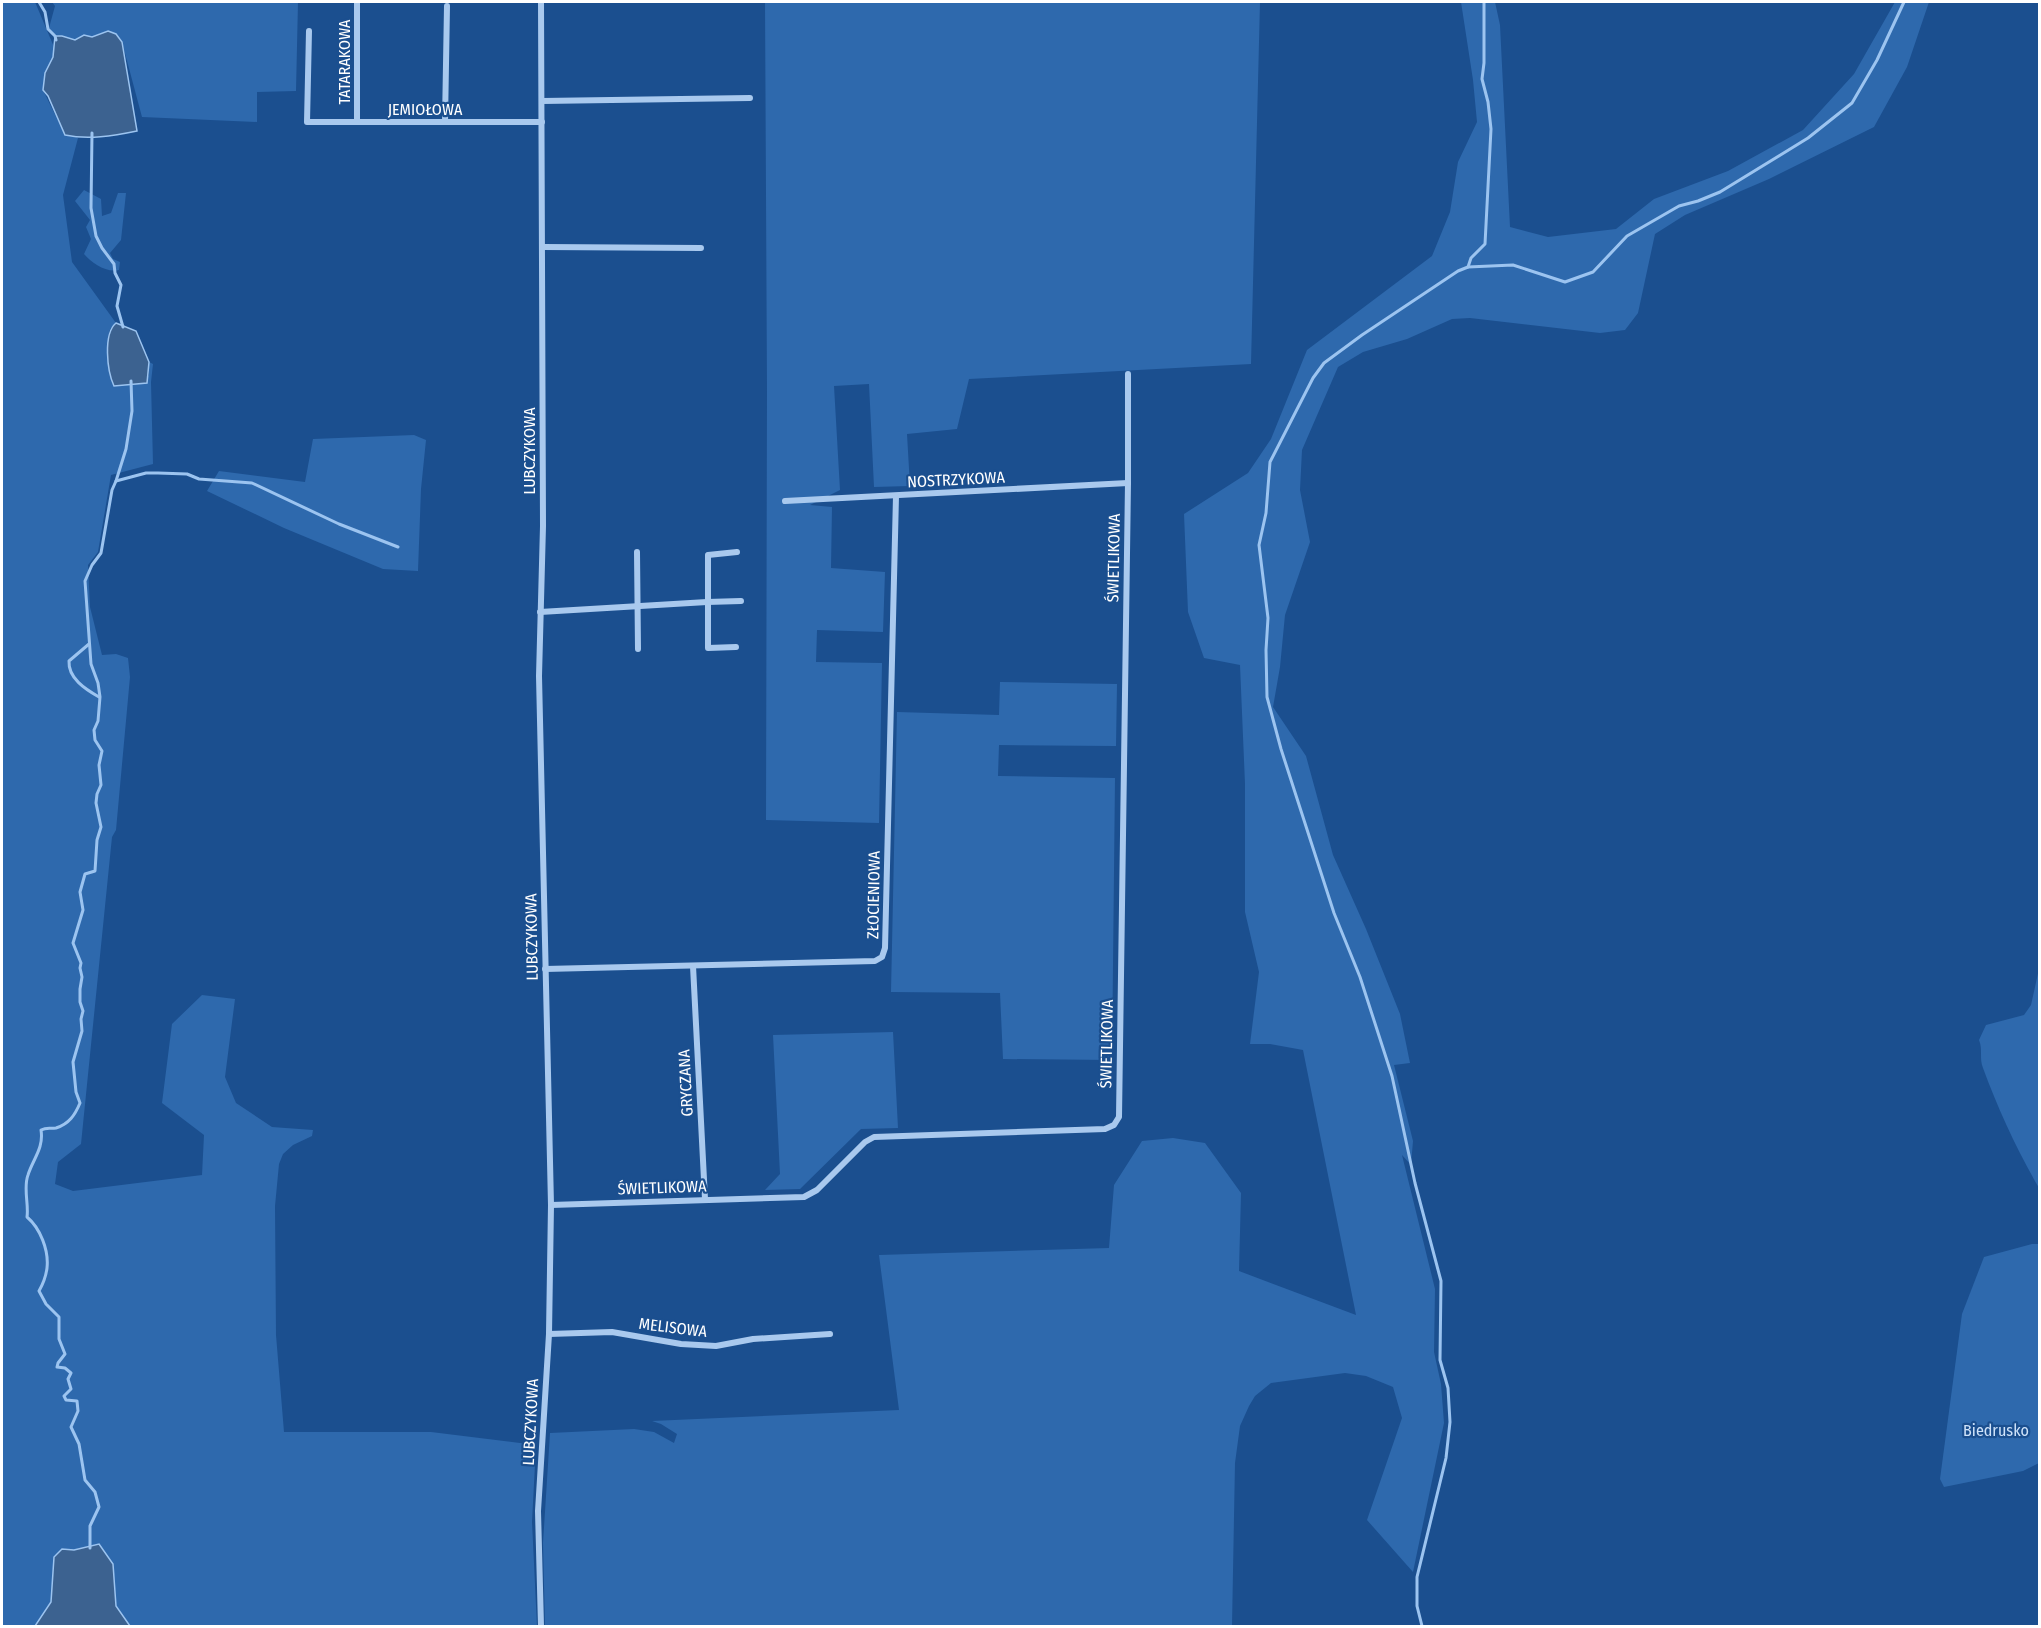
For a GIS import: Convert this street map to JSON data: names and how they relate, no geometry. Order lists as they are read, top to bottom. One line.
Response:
{"streets":{"street":["TATARAKOWA","JEMIOŁOWA","LUBCZYKOWA","NOSTRZYKOWA","ŚWIETLIKOWA","ZŁOCIENIOWA","GRYCZANA","MELISOWA"]},"crossings":[["TATARAKOWA","JEMIOŁOWA"],["JEMIOŁOWA","LUBCZYKOWA"],["LUBCZYKOWA","ŚWIETLIKOWA"],["LUBCZYKOWA","ZŁOCIENIOWA"],["LUBCZYKOWA","MELISOWA"],["NOSTRZYKOWA","ŚWIETLIKOWA"],["NOSTRZYKOWA","ZŁOCIENIOWA"],["ŚWIETLIKOWA","GRYCZANA"],["ZŁOCIENIOWA","GRYCZANA"]],"parks":["Biedrusko"]}
